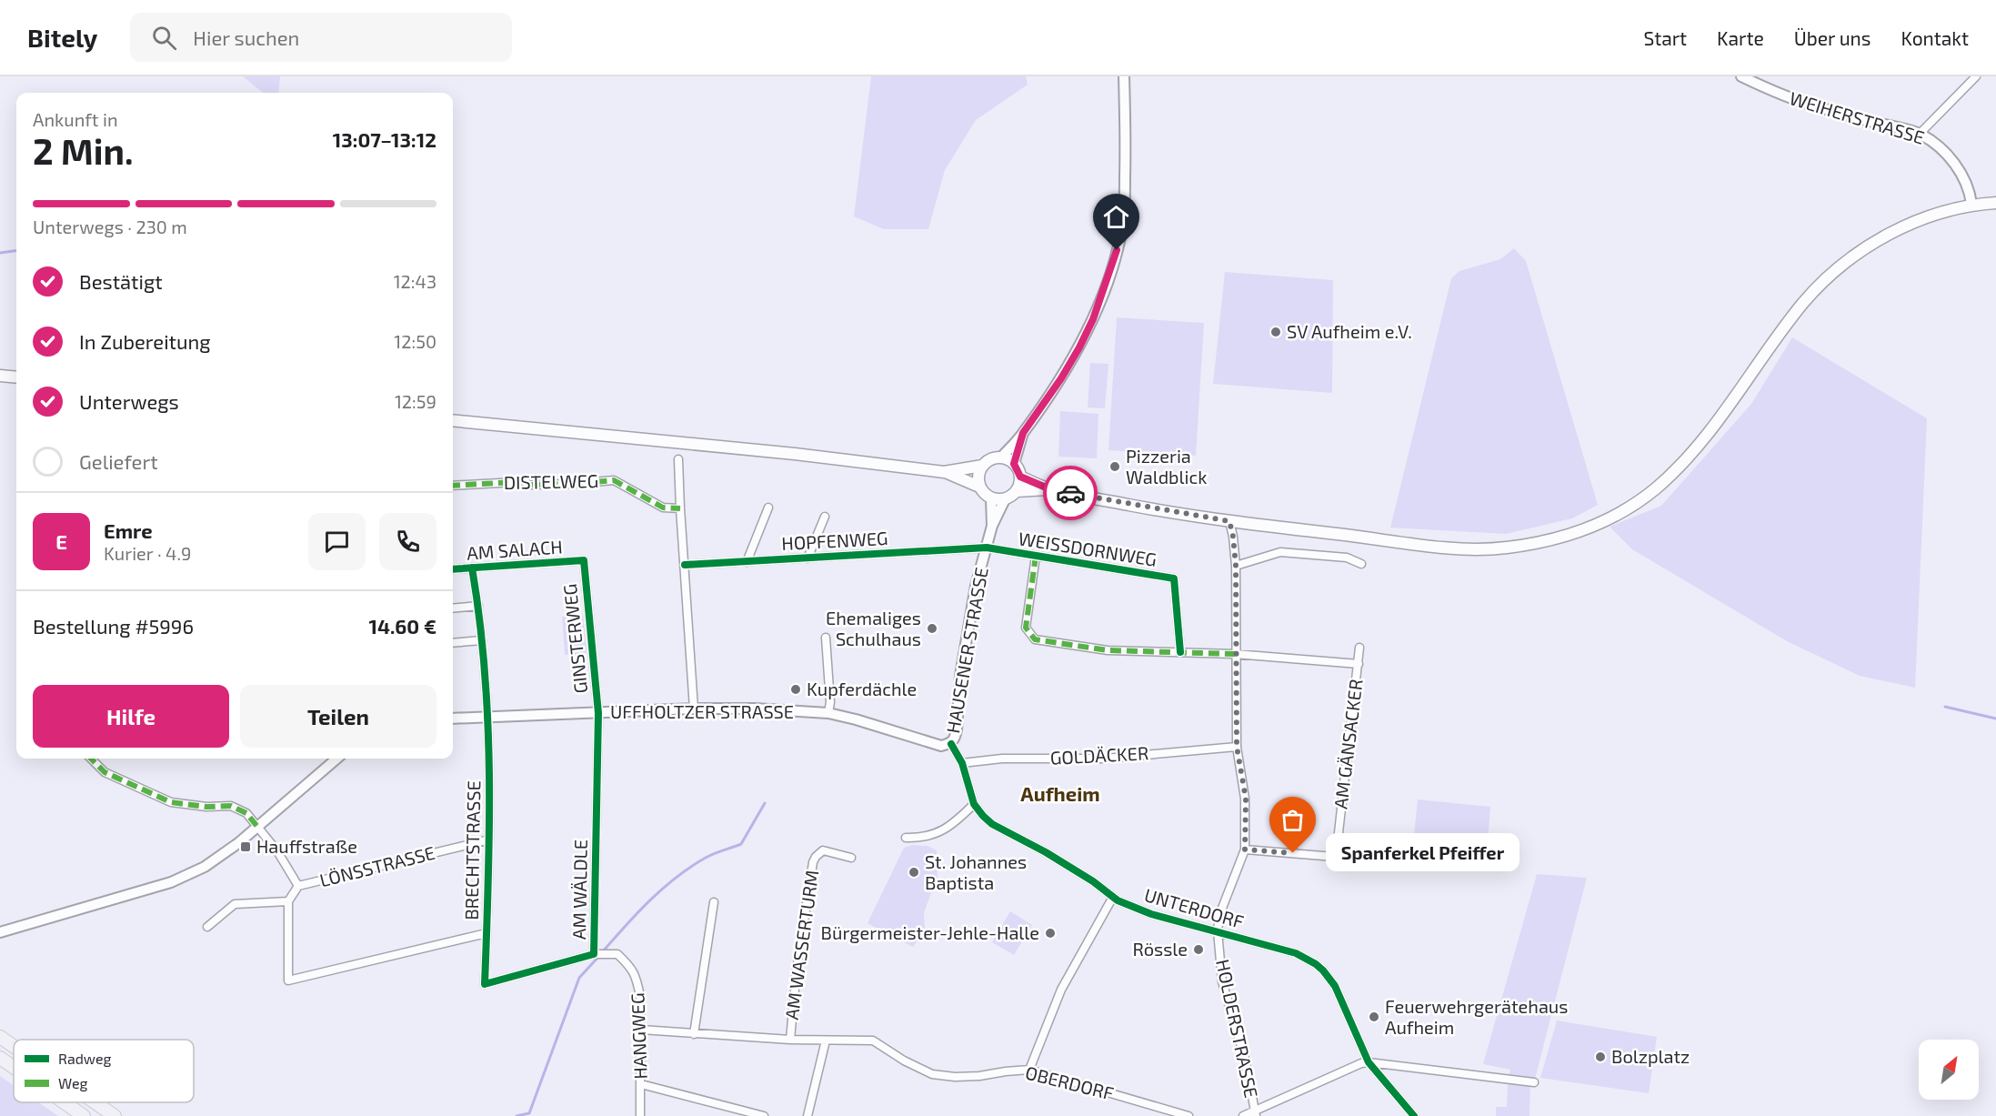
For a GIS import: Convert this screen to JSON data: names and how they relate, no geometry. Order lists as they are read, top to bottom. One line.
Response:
{"streets":{"street":["WEIHERSTRASSE","DISTELWEG","HOPFENWEG","WEISSDORNWEG","AM SALACH","GINSTERWEG","HAUSENER STRASSE","UFFHOLTZER STRASSE","AM GÄNSACKER","GOLDÄCKER","BRECHTSTRASSE","LÖNSSTRASSE","AM WÄLDLE","UNTERDORF","AM WASSERTURM","HOLDERSTRASSE","HANGWEG","OBERDORF"]},"crossings":[["HOPFENWEG","WEISSDORNWEG"],["HOPFENWEG","HAUSENER STRASSE"],["WEISSDORNWEG","HAUSENER STRASSE"],["WEISSDORNWEG","AM GÄNSACKER"],["AM SALACH","GINSTERWEG"],["AM SALACH","BRECHTSTRASSE"],["GINSTERWEG","UFFHOLTZER STRASSE"],["GINSTERWEG","AM WÄLDLE"],["HAUSENER STRASSE","UFFHOLTZER STRASSE"],["HAUSENER STRASSE","UNTERDORF"],["UFFHOLTZER STRASSE","BRECHTSTRASSE"],["UFFHOLTZER STRASSE","AM WÄLDLE"],["UFFHOLTZER STRASSE","UNTERDORF"],["AM GÄNSACKER","HOLDERSTRASSE"],["GOLDÄCKER","UNTERDORF"],["GOLDÄCKER","HOLDERSTRASSE"],["BRECHTSTRASSE","LÖNSSTRASSE"],["BRECHTSTRASSE","AM WÄLDLE"],["AM WÄLDLE","HANGWEG"],["UNTERDORF","HOLDERSTRASSE"],["AM WASSERTURM","OBERDORF"],["HANGWEG","OBERDORF"]],"districts":["Aufheim"],"places":{"other":["SV Aufheim e.V.","Pizzeria Waldblick","Ehemaliges Schulhaus","Kupferdächle","Spanferkel Pfeiffer","St. Johannes Baptista","Bürgermeister-Jehle-Halle","Rössle","Feuerwehrgerätehaus Aufheim","Bolzplatz"],"transit":["Hauffstraße"]},"legend":["Radweg","Weg"],"north":"top right","page":{"header":"Bitely","search":"Hier suchen","nav":["Start","Karte","Über uns","Kontakt"],"heading":["2 Min.","Ankunft in","13:07–13:12"],"panel":["Emre","Kurier · 4.9","Bestellung #5996","14.60 €"],"bar":"Unterwegs · 230 m","list":[["Bestätigt","12:43"],["In Zubereitung","12:50"],["Unterwegs","12:59"],"Geliefert"],"round":"E","buttons":["Hilfe","Teilen"],"bubble":"Spanferkel Pfeiffer"}}
